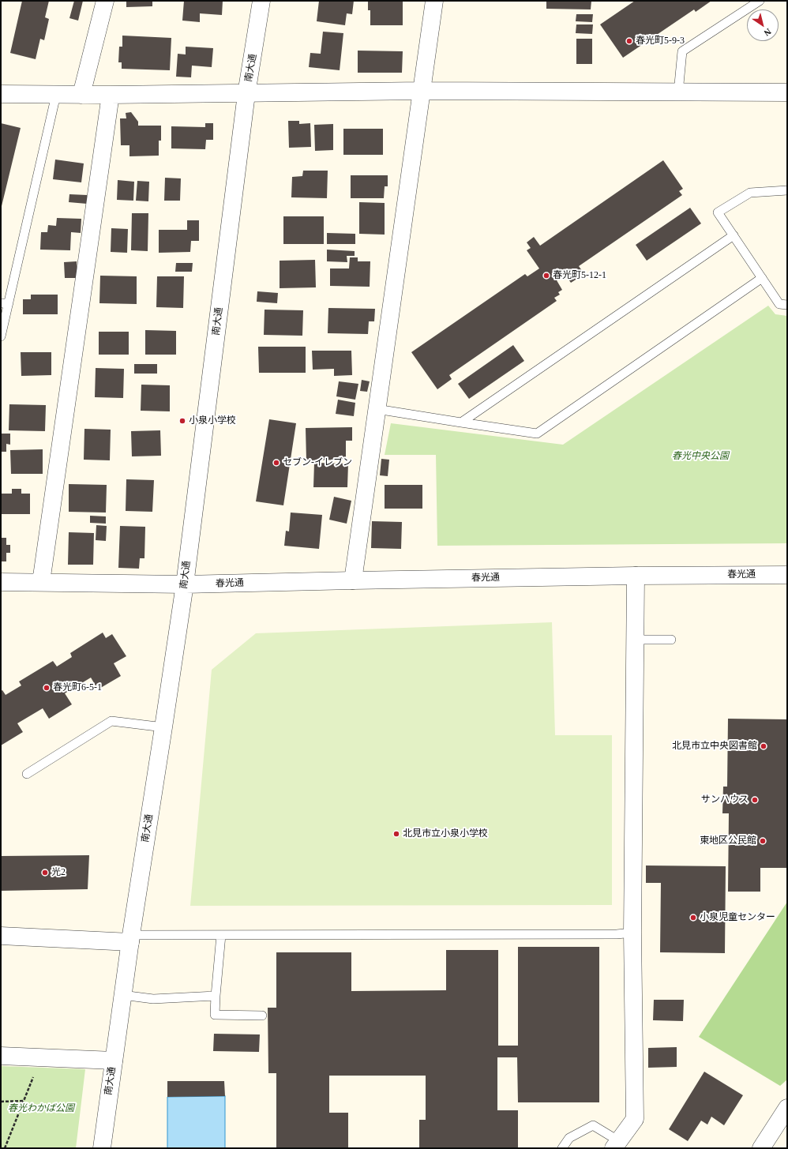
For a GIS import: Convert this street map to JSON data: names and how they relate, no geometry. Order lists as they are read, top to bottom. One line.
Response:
{"streets":{"street":["南大通","春光通"]},"crossings":[["南大通","春光通"]],"parks":["春光中央公園","春光わかば公園"],"places":["春光町5-9-3","春光町5-12-1","小泉小学校","セブン-イレブン","春光町6-5-1","北見市立中央図書館","サンハウス","北見市立小泉小学校","東地区公民館","光2","小泉児童センター"],"north":"bottom right"}
